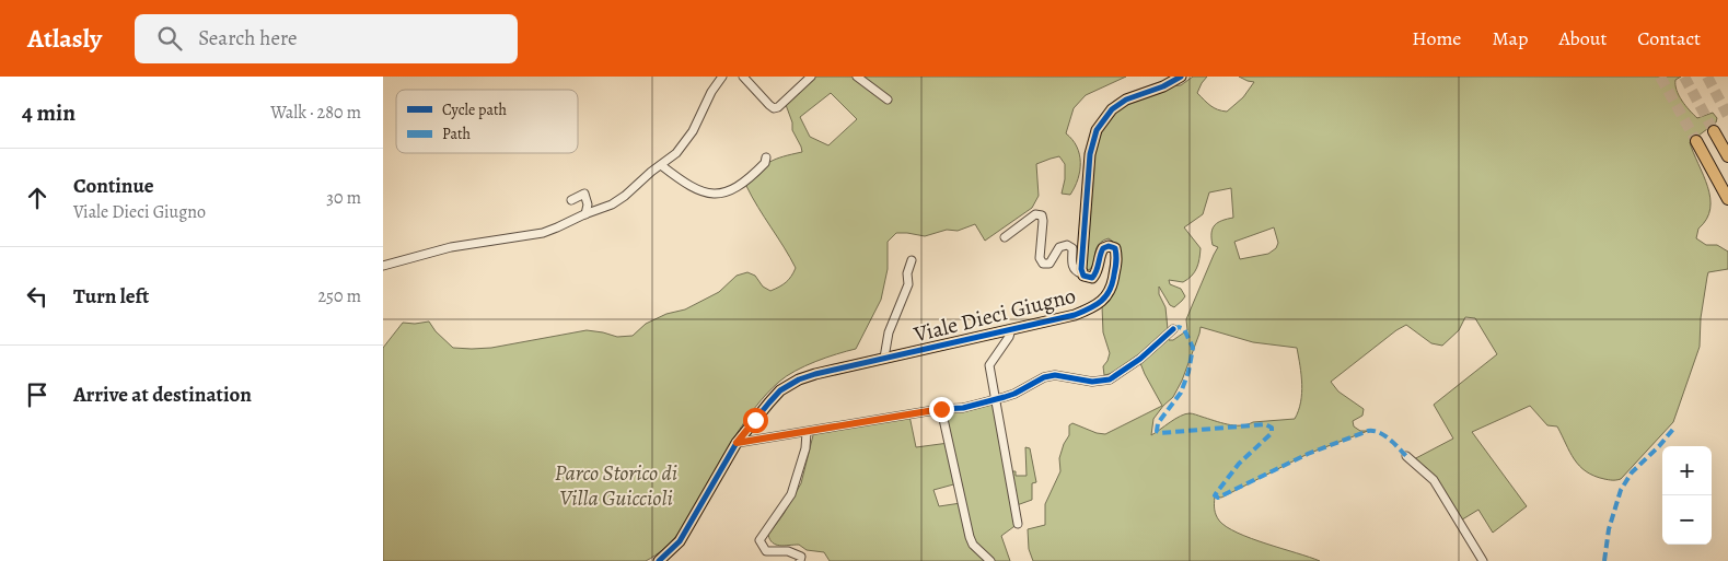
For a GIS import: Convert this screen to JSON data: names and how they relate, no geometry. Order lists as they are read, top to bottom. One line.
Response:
{"streets":{"main road":["Viale Dieci Giugno"]},"parks":["Parco Storico di Villa Guiccioli"],"legend":["Cycle path","Path"],"page":{"header":"Atlasly","search":"Search here","nav":["Home","Map","About","Contact"],"heading":["4 min","Walk · 280 m"],"list":[["Continue","Viale Dieci Giugno","30 m"],["Turn left","250 m"],"Arrive at destination"],"map_buttons":["+","−"]}}
